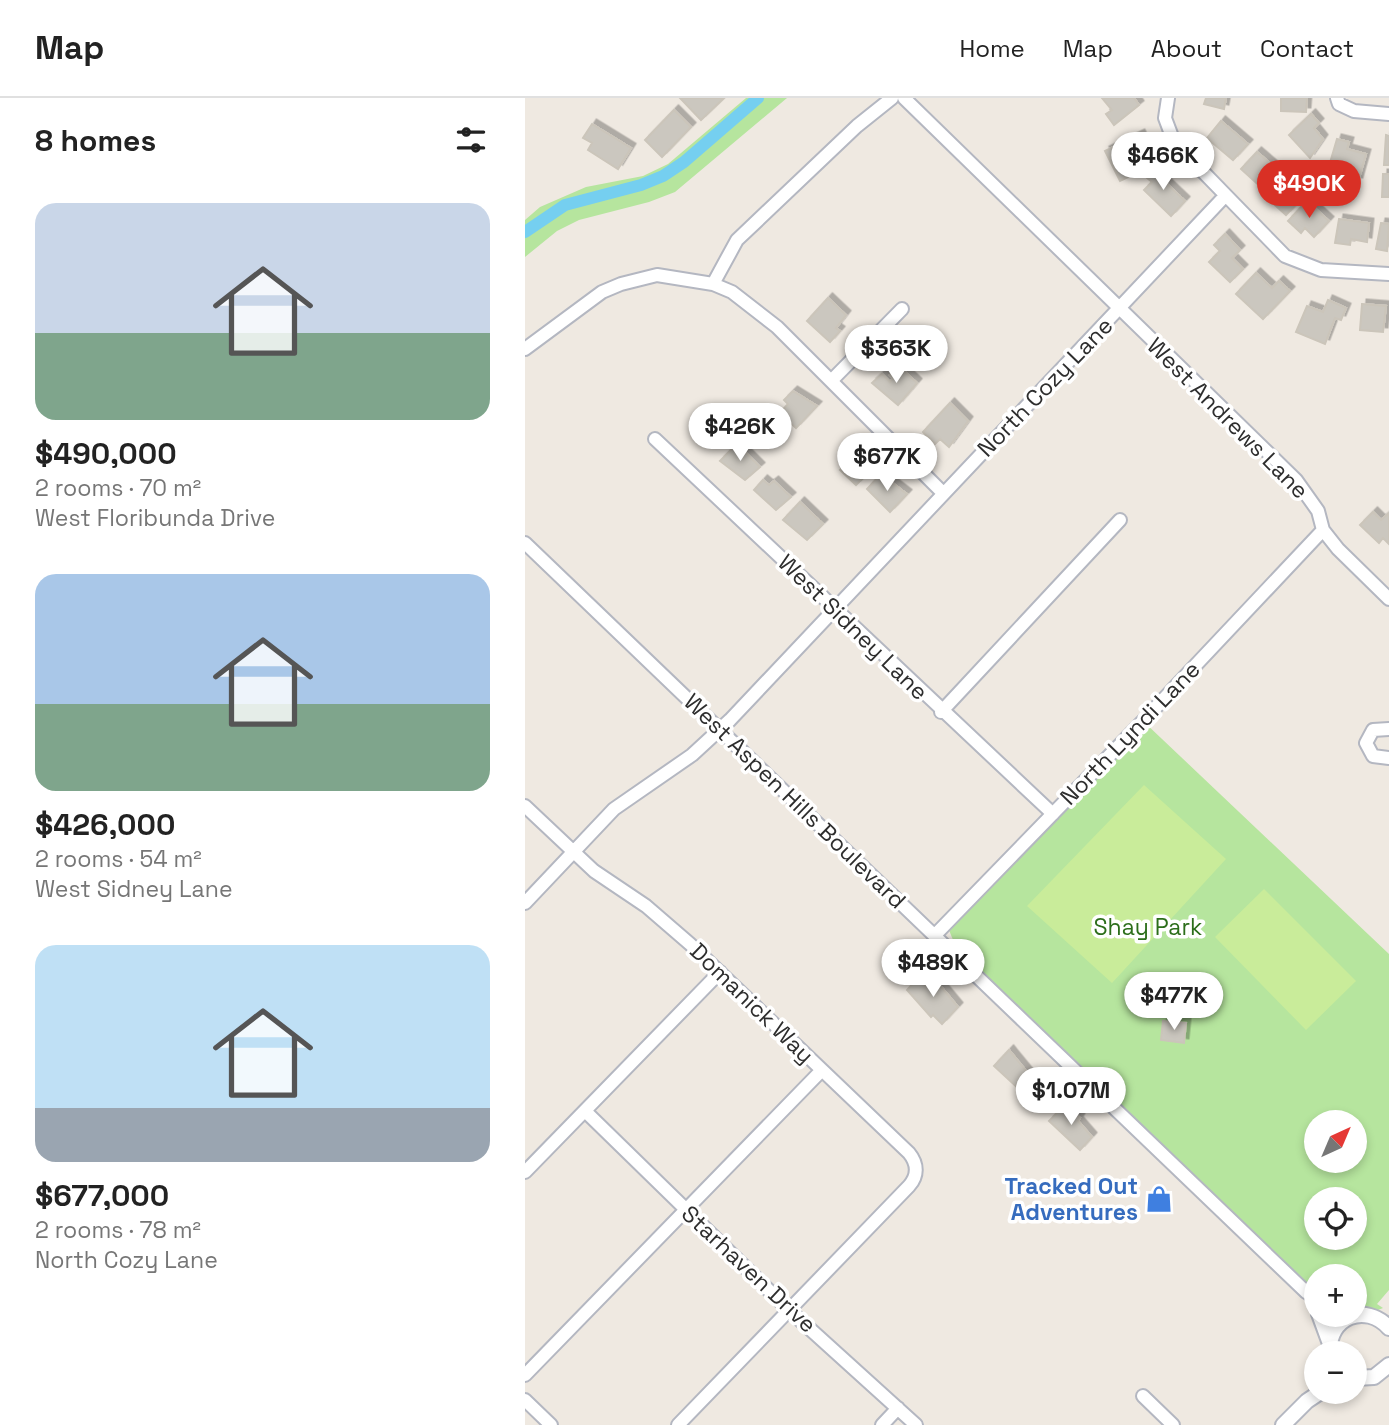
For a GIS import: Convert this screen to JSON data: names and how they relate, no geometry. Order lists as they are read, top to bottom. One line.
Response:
{"streets":{"street":["North Cozy Lane","West Andrews Lane","West Sidney Lane","North Lyndi Lane","West Aspen Hills Boulevard","Domanick Way","Starhaven Drive"]},"crossings":[["North Cozy Lane","West Andrews Lane"],["North Cozy Lane","West Sidney Lane"],["North Cozy Lane","West Aspen Hills Boulevard"],["North Cozy Lane","Domanick Way"],["West Andrews Lane","North Lyndi Lane"],["West Sidney Lane","North Lyndi Lane"],["North Lyndi Lane","West Aspen Hills Boulevard"],["Domanick Way","Starhaven Drive"]],"parks":["Shay Park"],"places":{"shop":["Tracked Out Adventures"]},"north":"top right","page":{"header":"Map","nav":["Home","Map","About","Contact"],"heading":"8 homes","price":["$466K","$490K","$363K","$426K","$677K","$489K","$477K","$1.07M"],"list":[{"name":"$490,000","note":"2 rooms · 70 m² · West Floribunda Drive"},{"name":"$426,000","note":"2 rooms · 54 m² · West Sidney Lane"},{"name":"$677,000","note":"2 rooms · 78 m² · North Cozy Lane"}],"map_buttons":["+","−"]}}
